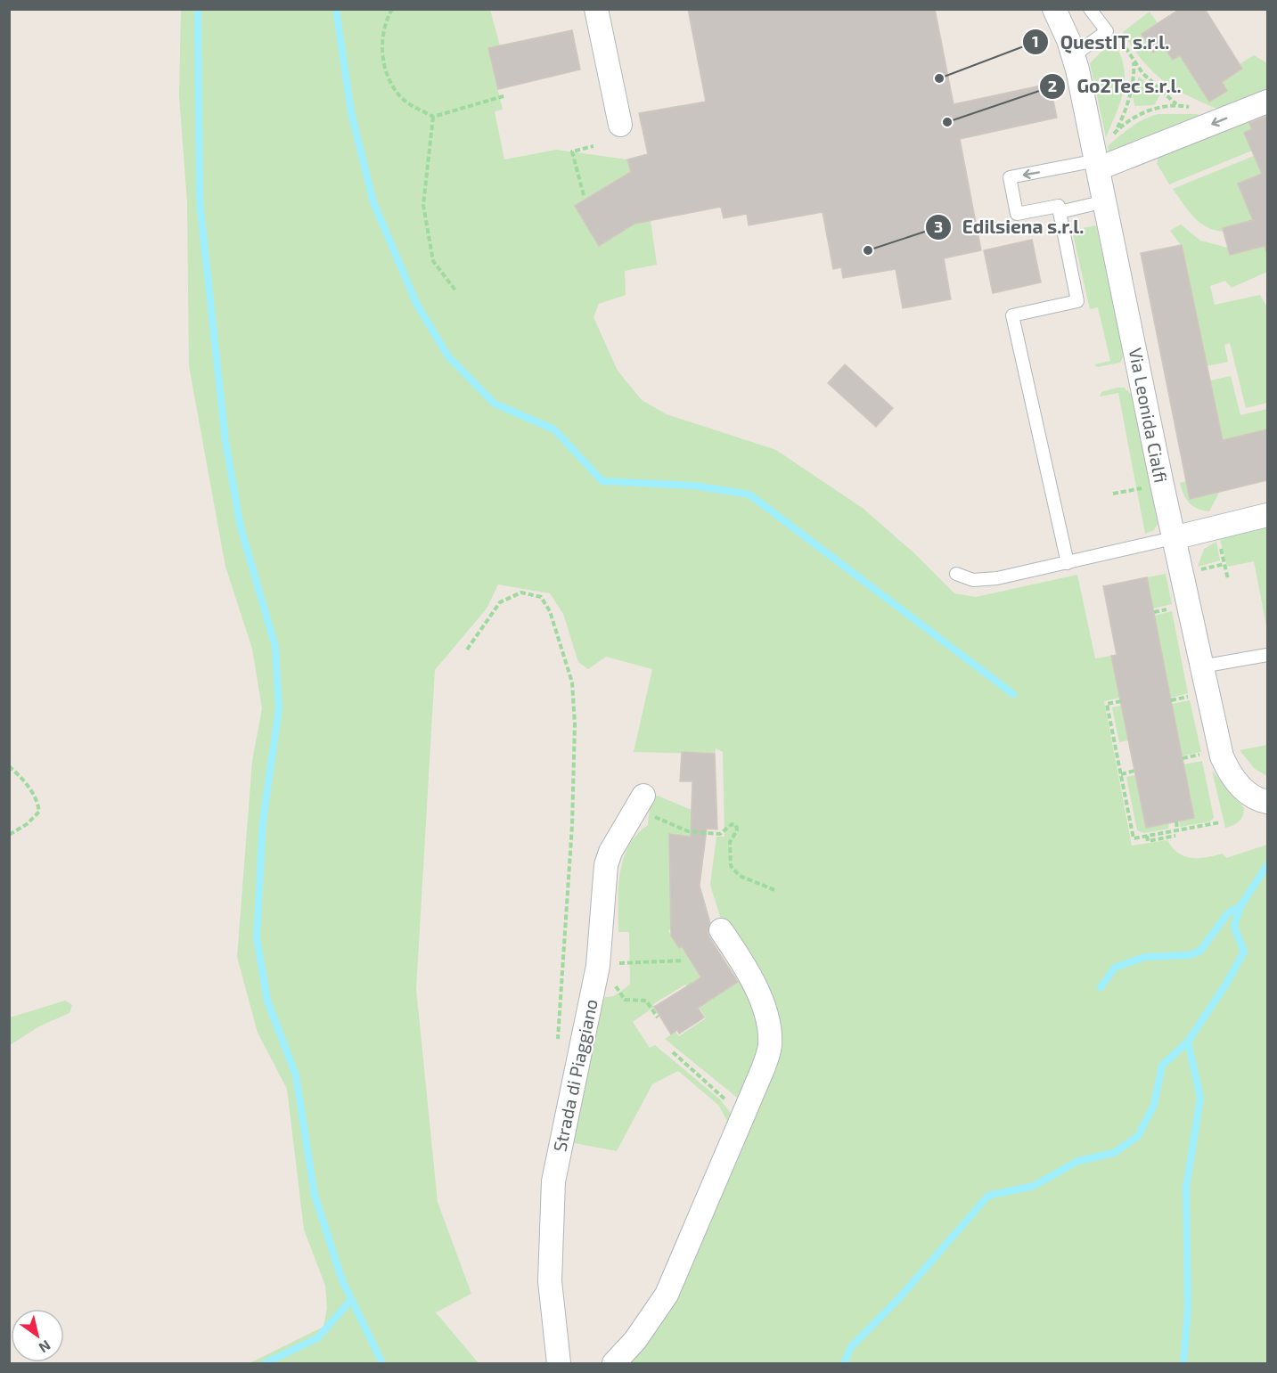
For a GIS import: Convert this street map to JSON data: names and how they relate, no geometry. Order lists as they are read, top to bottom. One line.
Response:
{"streets":{"street":["Via Leonida Cialfi","Strada di Piaggiano"]},"places":["QuestIT s.r.l.","Go2Tec s.r.l.","Edilsiena s.r.l."],"north":"bottom right"}
